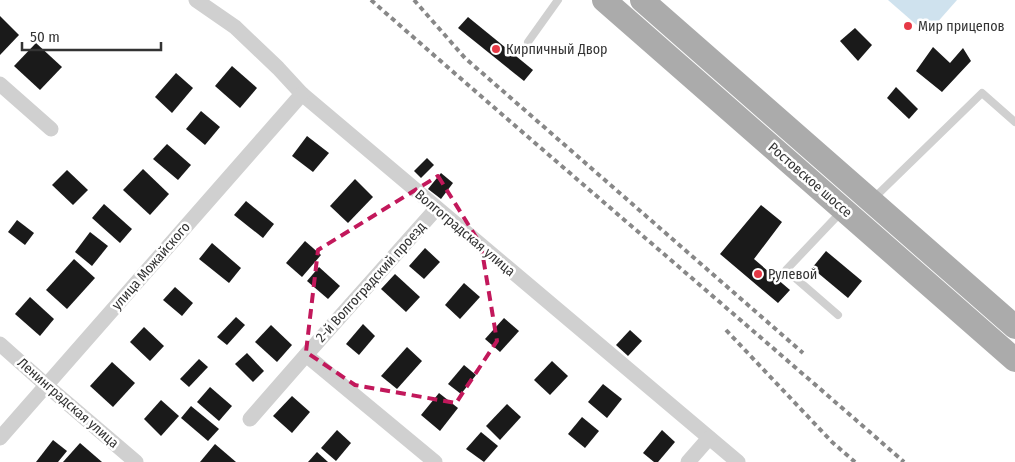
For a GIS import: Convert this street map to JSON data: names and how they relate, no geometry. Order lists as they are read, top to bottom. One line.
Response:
{"streets":{"main road":["Ростовское шоссе"],"street":["Волгоградская улица","улица Можайского","2-й Волгоградский проезд","Ленинградская улица"]},"crossings":[["Волгоградская улица","улица Можайского"],["Волгоградская улица","2-й Волгоградский проезд"],["улица Можайского","Ленинградская улица"]],"places":["Мир прицепов","Кирпичный Двор","Рулевой"],"scale_bar":"50 m"}
